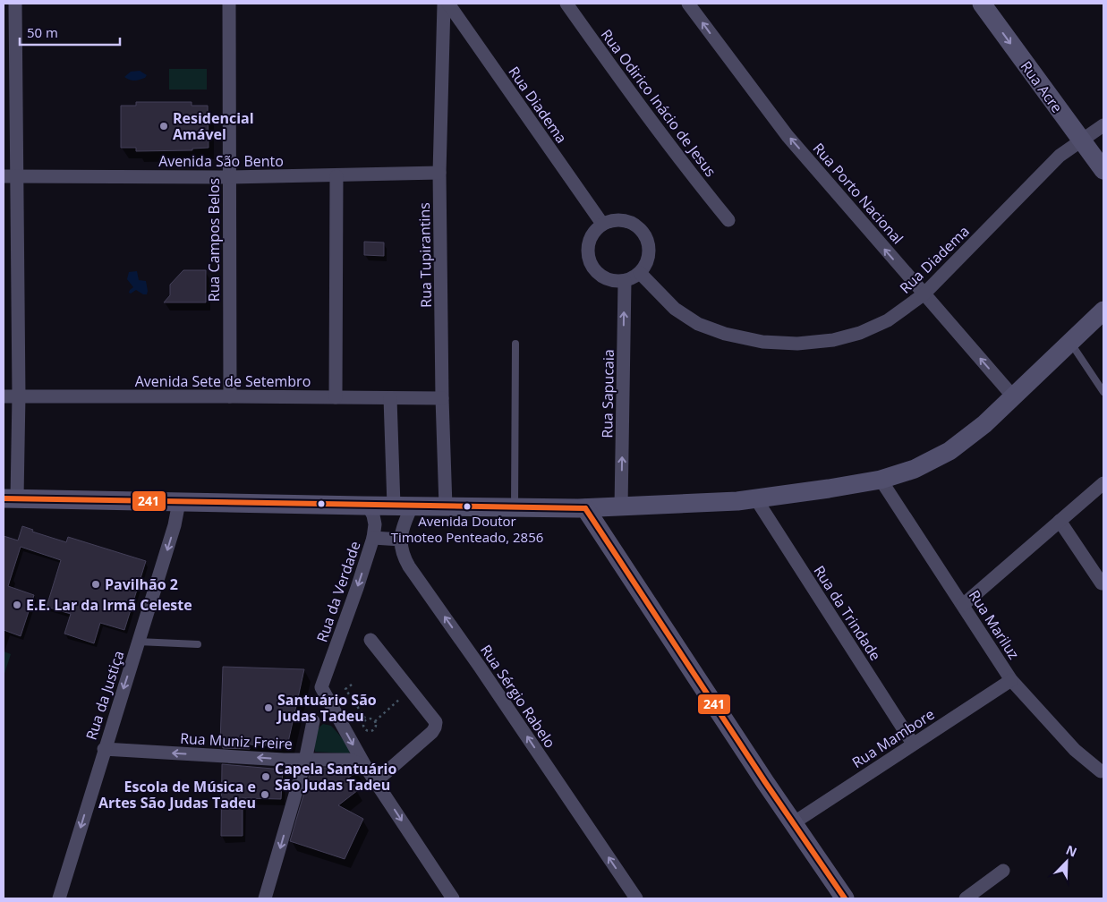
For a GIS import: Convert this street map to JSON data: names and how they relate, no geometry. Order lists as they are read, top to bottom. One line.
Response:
{"streets":{"main road":["Rua Acre"],"street":["Rua Odirico Inácio de Jesus","Rua Diadema","Avenida São Bento","Rua Porto Nacional","Rua Campos Belos","Rua Tupirantins","Avenida Sete de Setembro","Rua Sapucaia","Rua da Verdade","Rua da Trindade","Rua Mariluz","Rua da Justiça","Rua Sérgio Rabelo","Rua Mambore","Rua Muniz Freire"]},"crossings":[["Rua Acre","Rua Diadema"],["Rua Diadema","Rua Porto Nacional"],["Rua Diadema","Rua Sapucaia"],["Avenida São Bento","Rua Campos Belos"],["Avenida São Bento","Rua Tupirantins"],["Rua Campos Belos","Avenida Sete de Setembro"],["Rua Tupirantins","Avenida Sete de Setembro"],["Rua da Verdade","Rua Muniz Freire"],["Rua da Trindade","Rua Mambore"],["Rua Mariluz","Rua Mambore"],["Rua da Justiça","Rua Muniz Freire"]],"one_way":["Rua Acre","Rua Porto Nacional","Rua Sapucaia","Rua da Justiça","Rua Sérgio Rabelo","Rua Muniz Freire"],"places":["Residencial Amável","Avenida Doutor Timoteo Penteado, 2856","Pavilhão 2","E.E. Lar da Irmã Celeste","Santuário São Judas Tadeu","Capela Santuário São Judas Tadeu","Escola de Música e Artes São Judas Tadeu"],"lines":["transit line 241"],"scale_bar":"50 m","north":"top right"}
